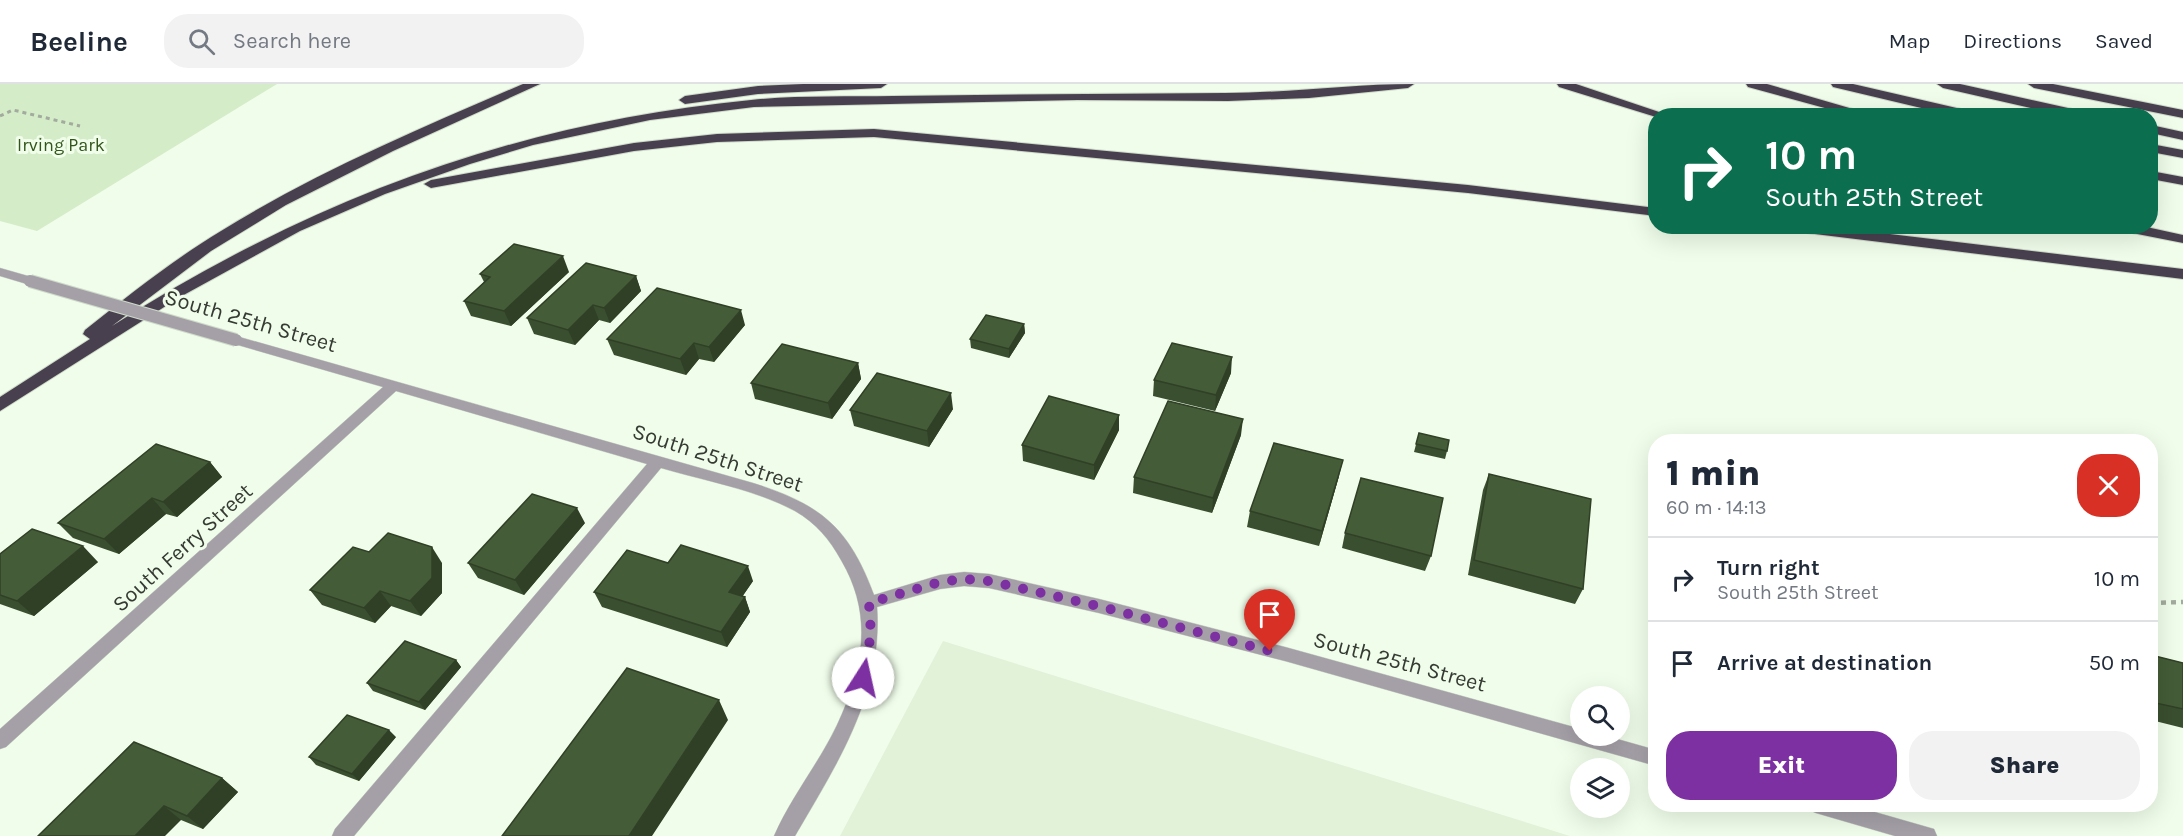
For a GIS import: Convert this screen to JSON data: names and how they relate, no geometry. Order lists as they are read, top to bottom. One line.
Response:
{"streets":{"street":["South 25th Street","South Ferry Street"]},"crossings":[["South 25th Street","South Ferry Street"]],"parks":["Irving Park"],"page":{"header":"Beeline","search":"Search here","nav":["Map","Directions","Saved"],"turn":["10 m","South 25th Street"],"heading":["1 min","60 m · 14:13"],"list":[{"name":"Turn right","note":"South 25th Street","value":"10 m"},{"name":"Arrive at destination","value":"50 m"}],"buttons":["Exit","Share"]}}
